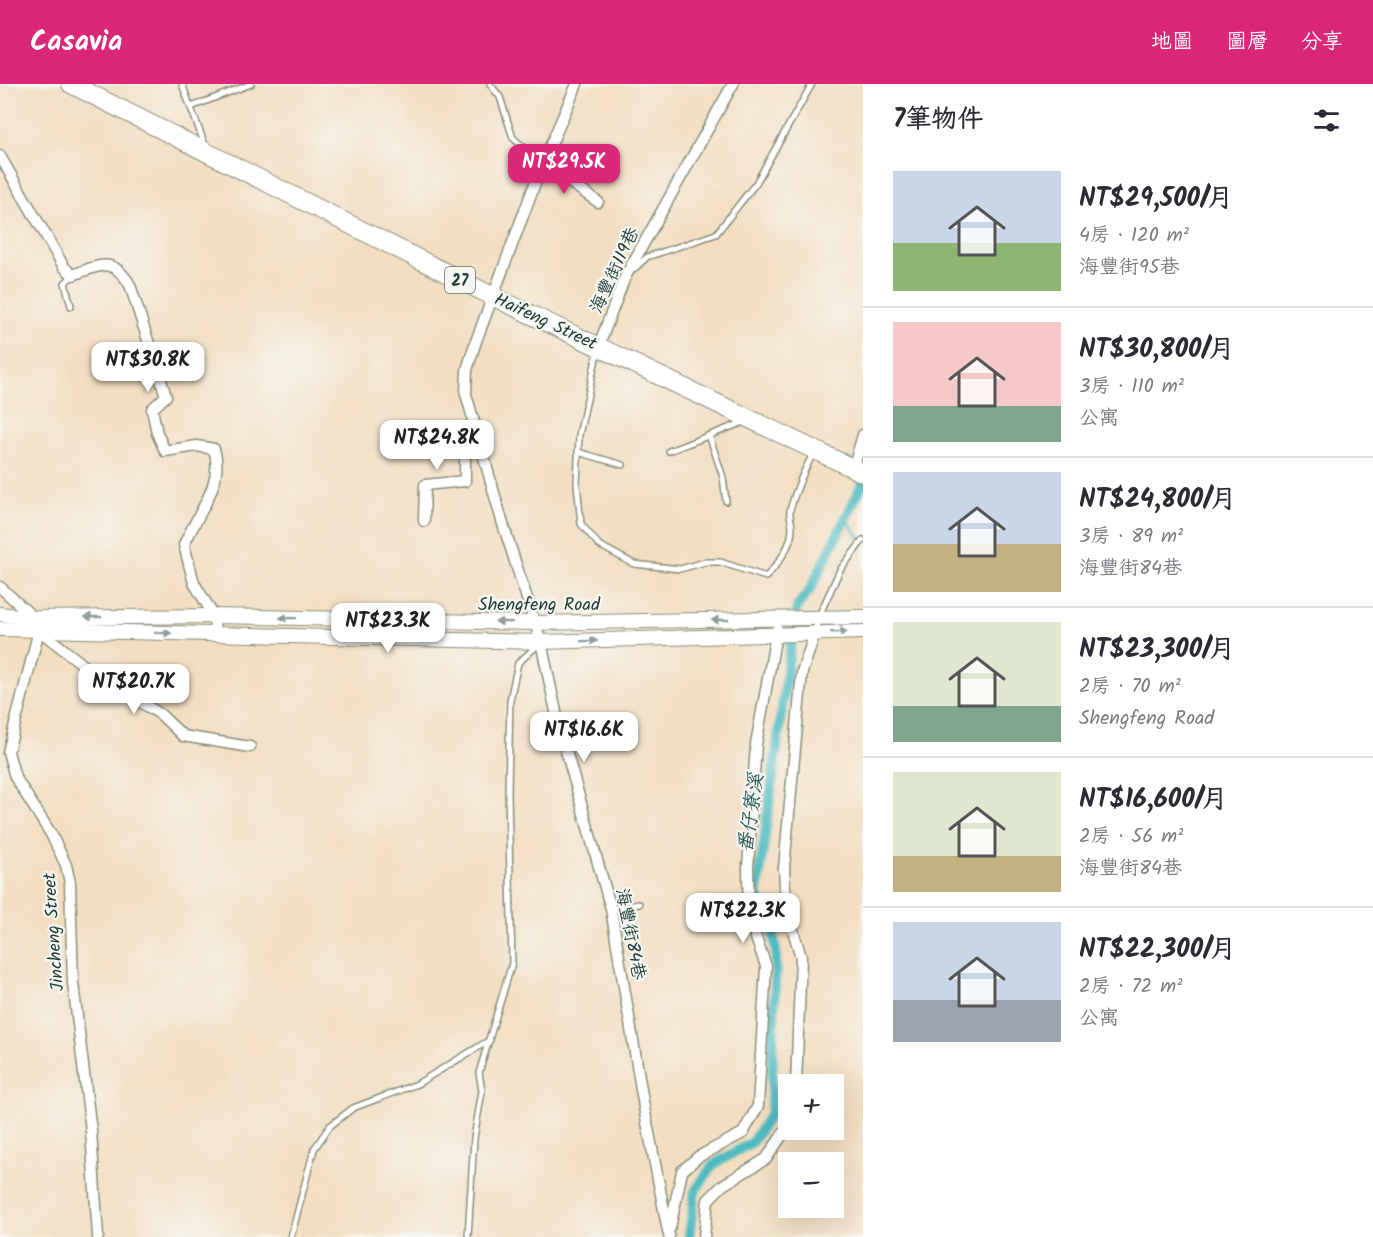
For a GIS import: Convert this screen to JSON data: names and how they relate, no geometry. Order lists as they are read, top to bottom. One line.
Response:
{"streets":{"main road":["27","Haifeng Street"],"street":["海豐街119巷","Shengfeng Road","Jincheng Street","海豐街84巷"]},"crossings":[["海豐街119巷","Haifeng Street"],["Haifeng Street","海豐街84巷"],["Shengfeng Road","Jincheng Street"],["Shengfeng Road","海豐街84巷"]],"water":["番仔寮溪"],"page":{"header":"Casavia","nav":["地圖","圖層","分享"],"heading":"7筆物件","price":["NT$29.5K","NT$30.8K","NT$24.8K","NT$23.3K","NT$20.7K","NT$16.6K","NT$22.3K"],"list":[{"name":"NT$29,500/月","note":"4房 · 120 m² · 海豐街95巷"},{"name":"NT$30,800/月","note":"3房 · 110 m² · 公寓"},{"name":"NT$24,800/月","note":"3房 · 89 m² · 海豐街84巷"},{"name":"NT$23,300/月","note":"2房 · 70 m² · Shengfeng Road"},{"name":"NT$16,600/月","note":"2房 · 56 m² · 海豐街84巷"},{"name":"NT$22,300/月","note":"2房 · 72 m² · 公寓"}],"map_buttons":["+","−"]}}
